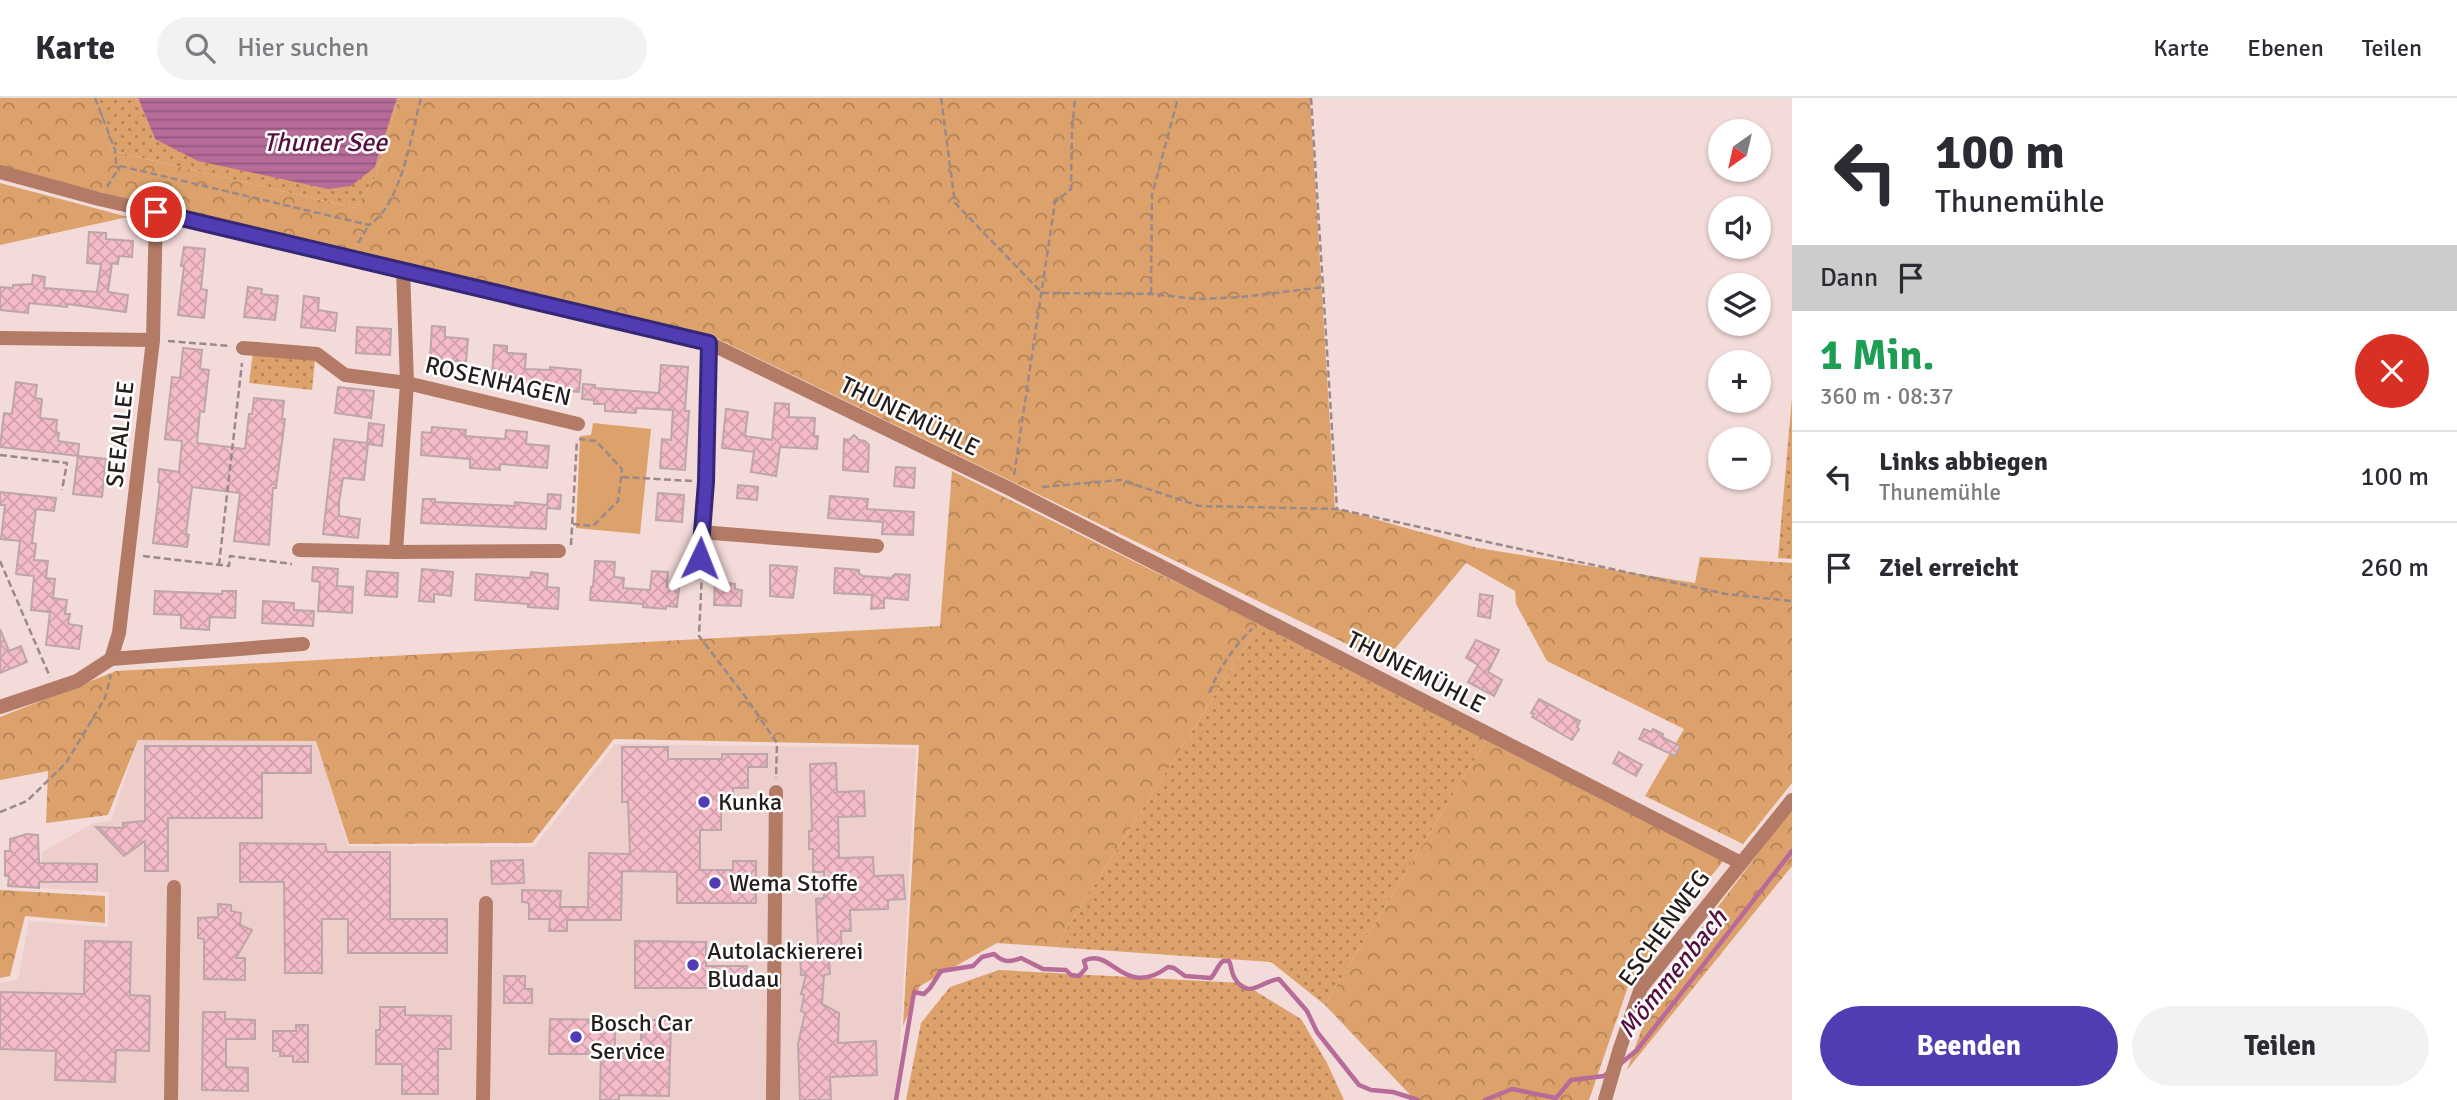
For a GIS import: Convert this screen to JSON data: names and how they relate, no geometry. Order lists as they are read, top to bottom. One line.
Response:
{"streets":{"street":["ROSENHAGEN","THUNEMÜHLE","SEEALLEE","ESCHENWEG"]},"crossings":[["ROSENHAGEN","THUNEMÜHLE"],["THUNEMÜHLE","SEEALLEE"],["THUNEMÜHLE","ESCHENWEG"]],"water":["Thuner See","Mömmenbach"],"places":["Kunka","Wema Stoffe","Autolackiererei Bludau","Bosch Car Service"],"north":"bottom left","page":{"header":"Karte","search":"Hier suchen","nav":["Karte","Ebenen","Teilen"],"turn":["100 m","Thunemühle"],"map_buttons":["+","−"],"then":"Dann","heading":["1 Min.","360 m · 08:37"],"list":[{"name":"Links abbiegen","note":"Thunemühle","value":"100 m"},{"name":"Ziel erreicht","value":"260 m"}],"buttons":["Beenden","Teilen"]}}
